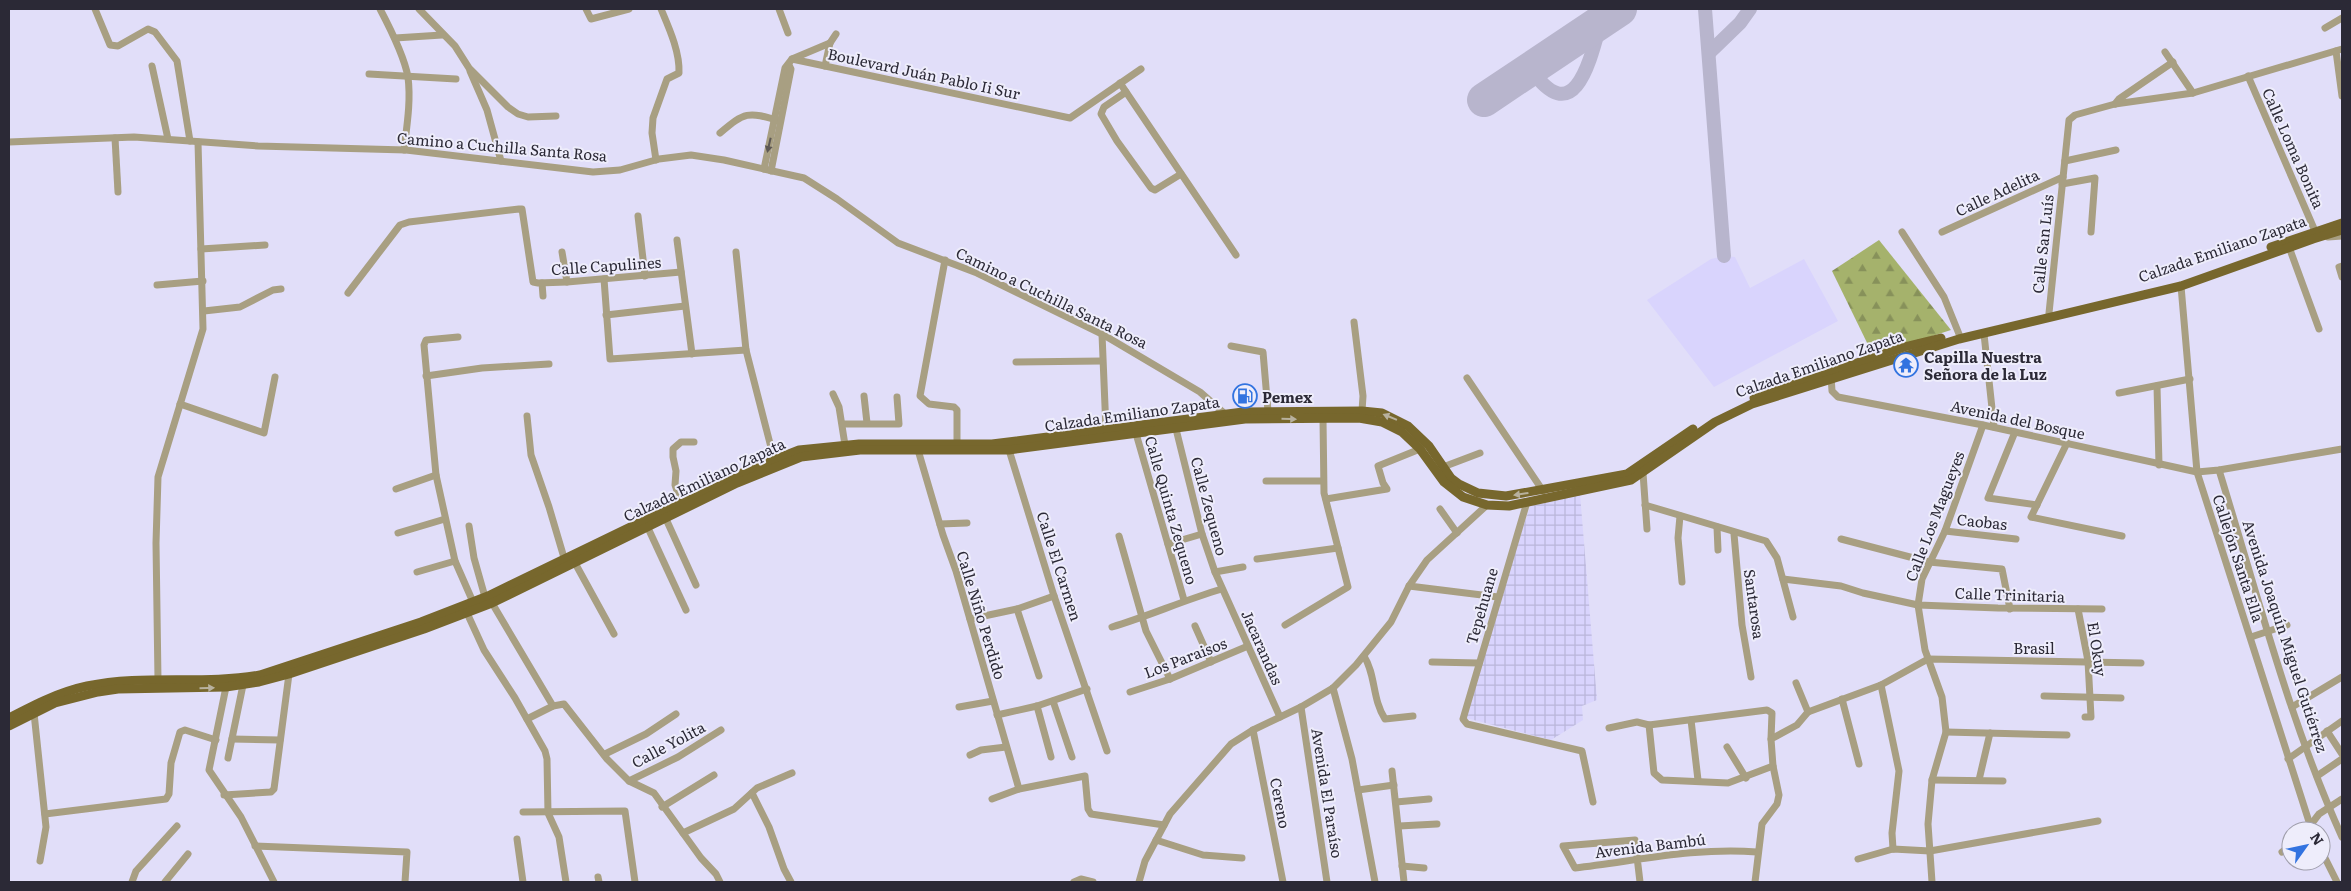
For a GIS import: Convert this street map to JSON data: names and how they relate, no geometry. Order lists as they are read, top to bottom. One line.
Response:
{"streets":{"main road":["Calzada Emiliano Zapata"],"street":["Boulevard Juán Pablo Ii Sur","Camino a Cuchilla Santa Rosa","Calle Loma Bonita","Calle Adelita","Calle San Luís","Calle Capulines","Avenida del Bosque","Calle Zequeno","Calle Quinta Zequeno","Calle Los Magueyes","Caobas","Callejón Santa Ella","Calle El Carmen","Calle Trinitaria","Santarosa","Tepehuane","Calle Niño Perdido","Avenida Joaquín Miguel Gutiérrez","Jacarandas","Brasil","El Okuy","Los Paraisos","Calle Yolita","Avenida El Paraíso","Cereno","Avenida Bambú"]},"crossings":[["Camino a Cuchilla Santa Rosa","Calzada Emiliano Zapata"],["Calle Loma Bonita","Calzada Emiliano Zapata"],["Calle Adelita","Calle San Luís"],["Calle San Luís","Calzada Emiliano Zapata"],["Calzada Emiliano Zapata","Avenida del Bosque"],["Calzada Emiliano Zapata","Calle Zequeno"],["Calzada Emiliano Zapata","Calle Quinta Zequeno"],["Calzada Emiliano Zapata","Callejón Santa Ella"],["Calzada Emiliano Zapata","Calle El Carmen"],["Calzada Emiliano Zapata","Tepehuane"],["Calzada Emiliano Zapata","Calle Niño Perdido"],["Avenida del Bosque","Calle Los Magueyes"],["Avenida del Bosque","Callejón Santa Ella"],["Avenida del Bosque","Avenida Joaquín Miguel Gutiérrez"],["Calle Zequeno","Jacarandas"],["Calle Los Magueyes","Caobas"],["Calle Los Magueyes","Calle Trinitaria"],["Calle Los Magueyes","Brasil"],["Calle Trinitaria","El Okuy"],["Jacarandas","Los Paraisos"],["Brasil","El Okuy"]],"places":{"temple":["Capilla Nuestra Señora de la Luz"],"fuel station":["Pemex"]},"north":"top right"}
